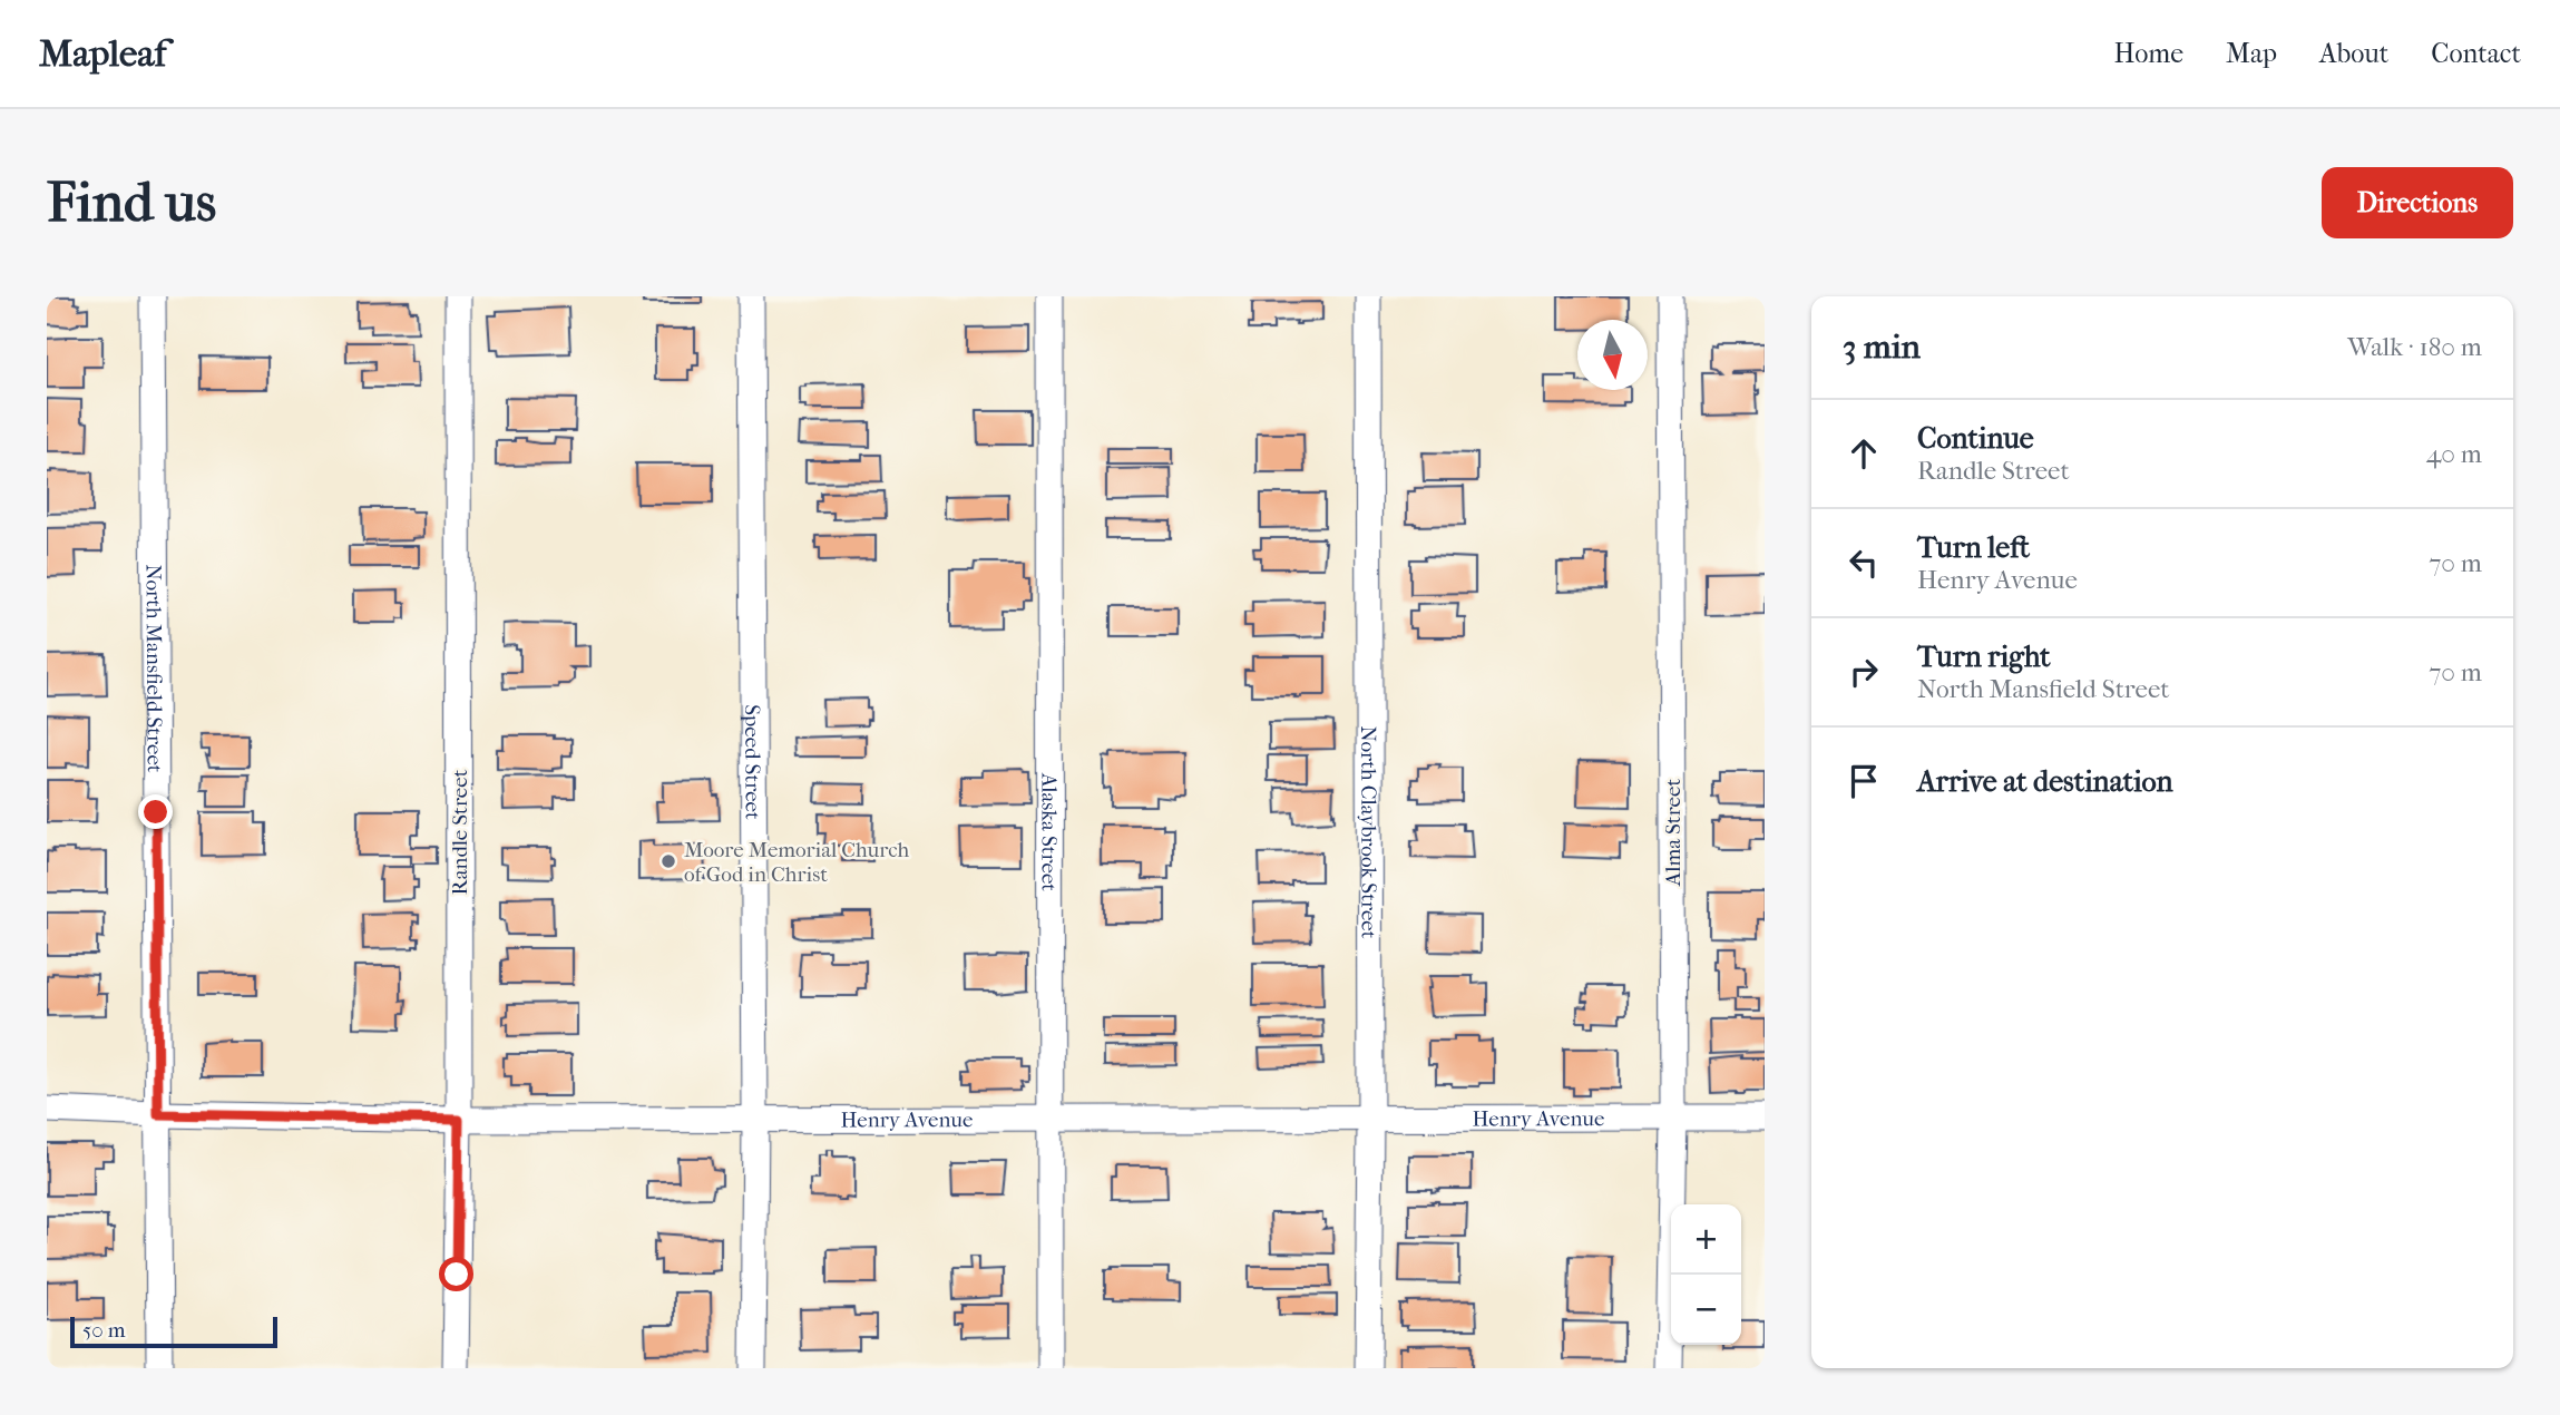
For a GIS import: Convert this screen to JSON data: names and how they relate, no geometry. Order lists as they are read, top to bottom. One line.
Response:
{"streets":{"street":["North Mansfield Street","Speed Street","Randle Street","Alaska Street","North Claybrook Street","Alma Street","Henry Avenue"]},"crossings":[["North Mansfield Street","Henry Avenue"],["Speed Street","Henry Avenue"],["Randle Street","Henry Avenue"],["Alaska Street","Henry Avenue"],["North Claybrook Street","Henry Avenue"],["Alma Street","Henry Avenue"]],"places":["Moore Memorial Church of God in Christ"],"scale_bar":"50 m","north":"bottom","page":{"header":"Mapleaf","nav":["Home","Map","About","Contact"],"buttons":"Directions","title":"Find us","heading":["3 min","Walk · 180 m"],"list":[["Continue","Randle Street","40 m"],["Turn left","Henry Avenue","70 m"],["Turn right","North Mansfield Street","70 m"],"Arrive at destination"],"map_buttons":["+","−"],"scale":"50 m"}}
